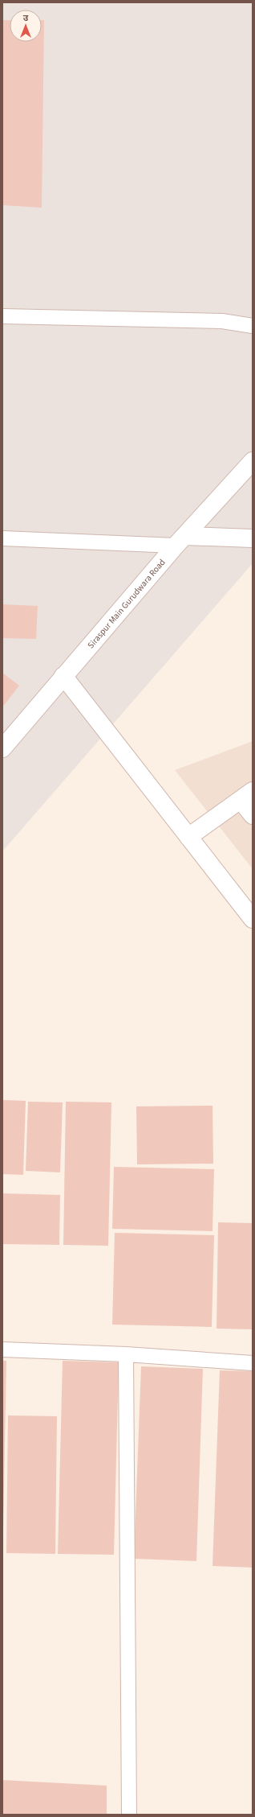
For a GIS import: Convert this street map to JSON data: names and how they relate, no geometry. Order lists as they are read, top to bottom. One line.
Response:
{"streets":{"street":["Siraspur Main Gurudwara Road"]},"north":"top"}
